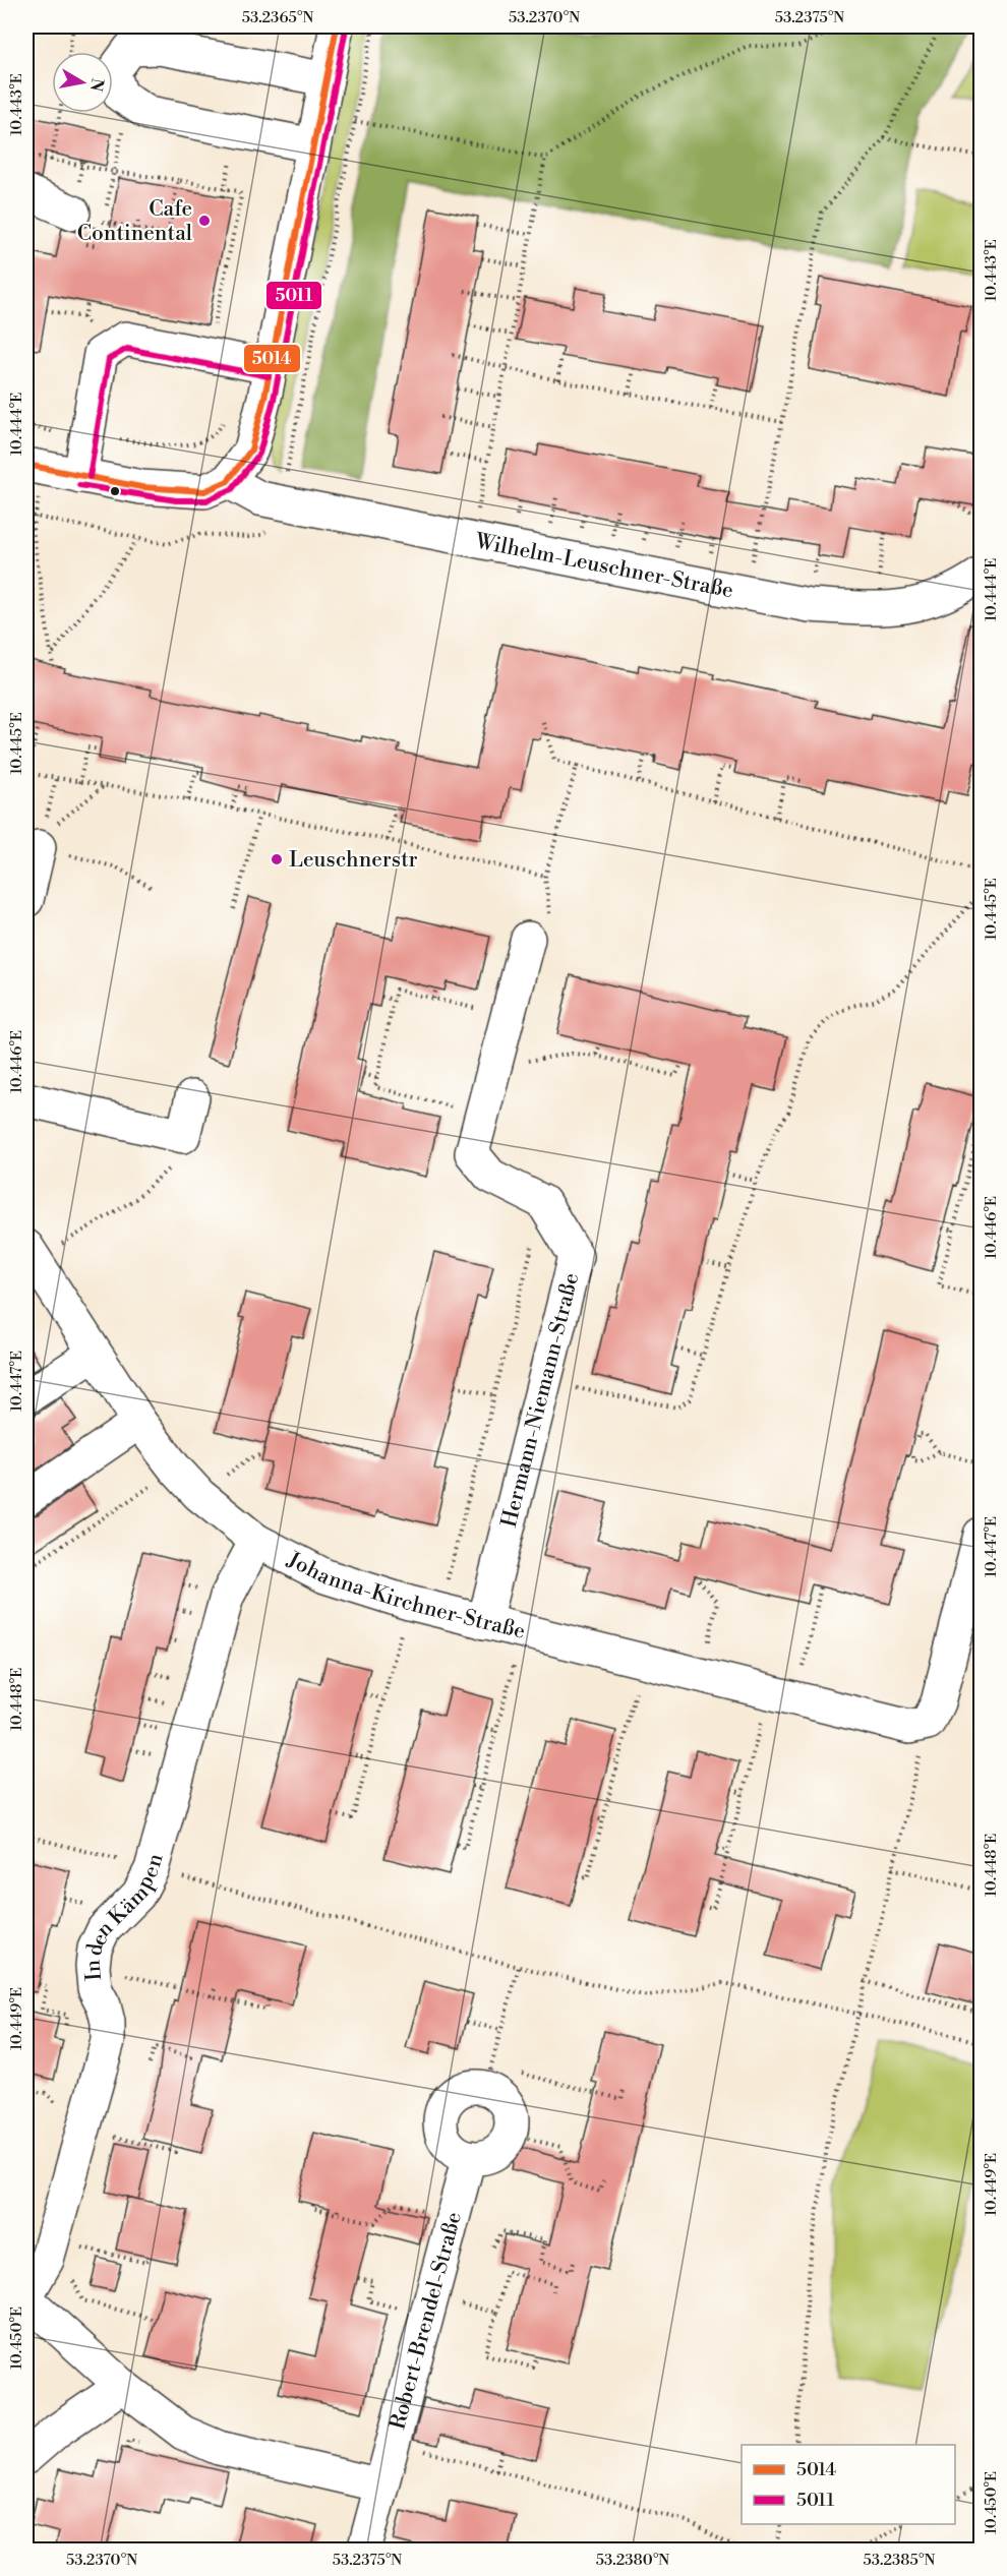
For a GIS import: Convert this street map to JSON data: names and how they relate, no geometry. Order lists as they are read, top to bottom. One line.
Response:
{"streets":{"street":["Wilhelm-Leuschner-Straße","Hermann-Niemann-Straße","Johanna-Kirchner-Straße","In den Kämpen","Robert-Brendel-Straße"]},"crossings":[["Hermann-Niemann-Straße","Johanna-Kirchner-Straße"],["Johanna-Kirchner-Straße","In den Kämpen"]],"places":["Cafe Continental","Leuschnerstr"],"lines":["transit line 5014","transit line 5011"],"legend":["5014","5011"],"north":"right","coordinates":["53.2365°N","53.2370°N","53.2375°N","10.443°E","10.444°E","10.445°E","10.446°E","10.447°E","10.448°E","10.449°E","10.450°E","53.2380°N","53.2385°N"]}
